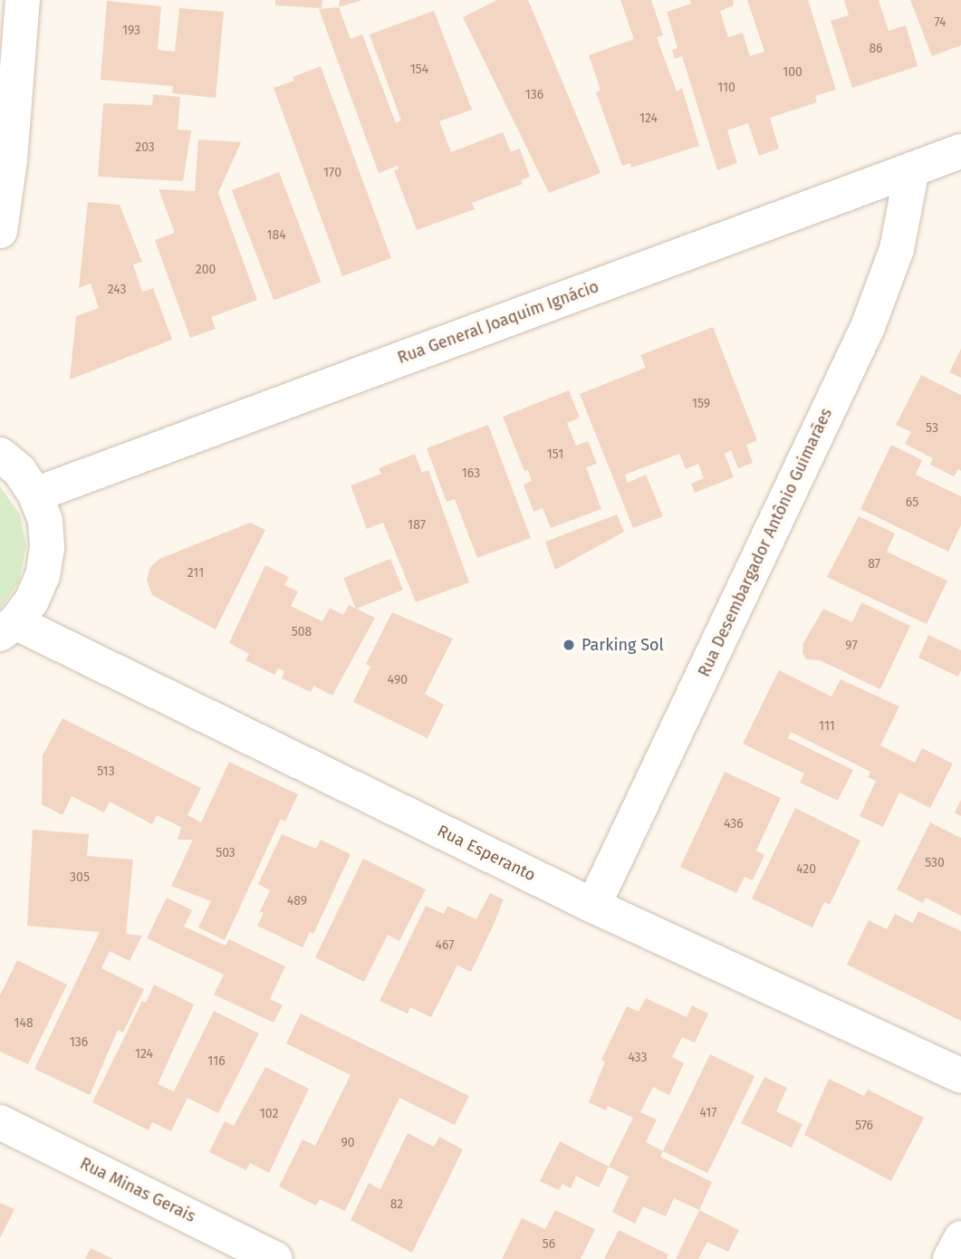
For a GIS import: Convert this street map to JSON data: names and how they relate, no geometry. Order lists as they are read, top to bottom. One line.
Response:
{"streets":{"street":["Rua General Joaquim Ignácio","Rua Desembargador Antônio Guimarães","Rua Esperanto","Rua Minas Gerais"]},"crossings":[["Rua General Joaquim Ignácio","Rua Desembargador Antônio Guimarães"],["Rua Desembargador Antônio Guimarães","Rua Esperanto"]],"places":["Parking Sol"],"house_numbers":["74","193","86","154","100","110","136","124","203","170","184","200","243","159","53","151","163","65","187","87","211","508","97","490","111","513","436","503","530","420","305","489","467","148","136","124","433","116","417","102","576","90","82","56"]}
